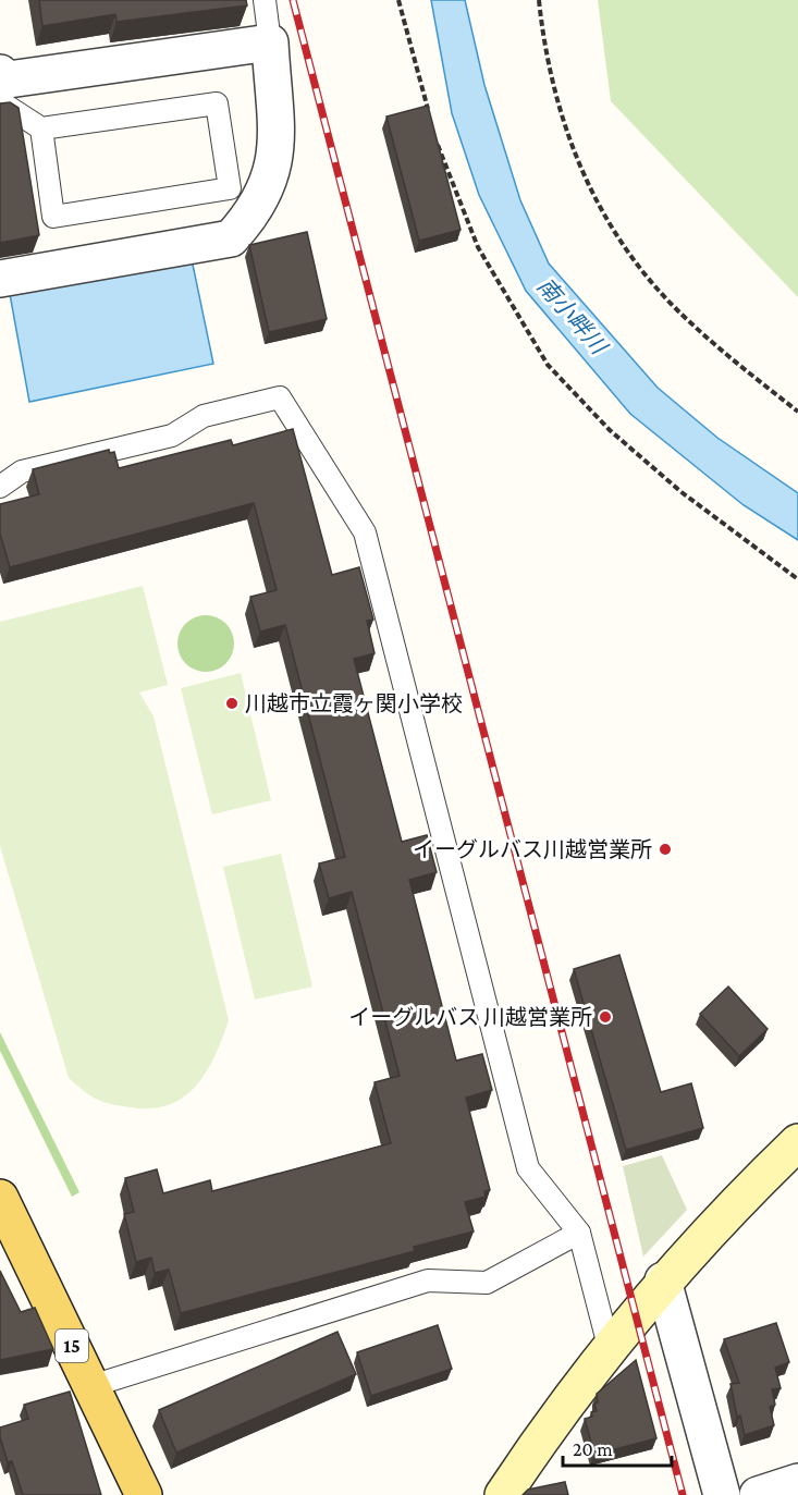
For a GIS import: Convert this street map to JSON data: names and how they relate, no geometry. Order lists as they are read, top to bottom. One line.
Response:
{"streets":{"main road":["15"]},"water":["南小畔川"],"places":["川越市立霞ヶ関小学校","イーグルバス川越営業所","イーグルバス 川越営業所"],"scale_bar":"20 m"}
